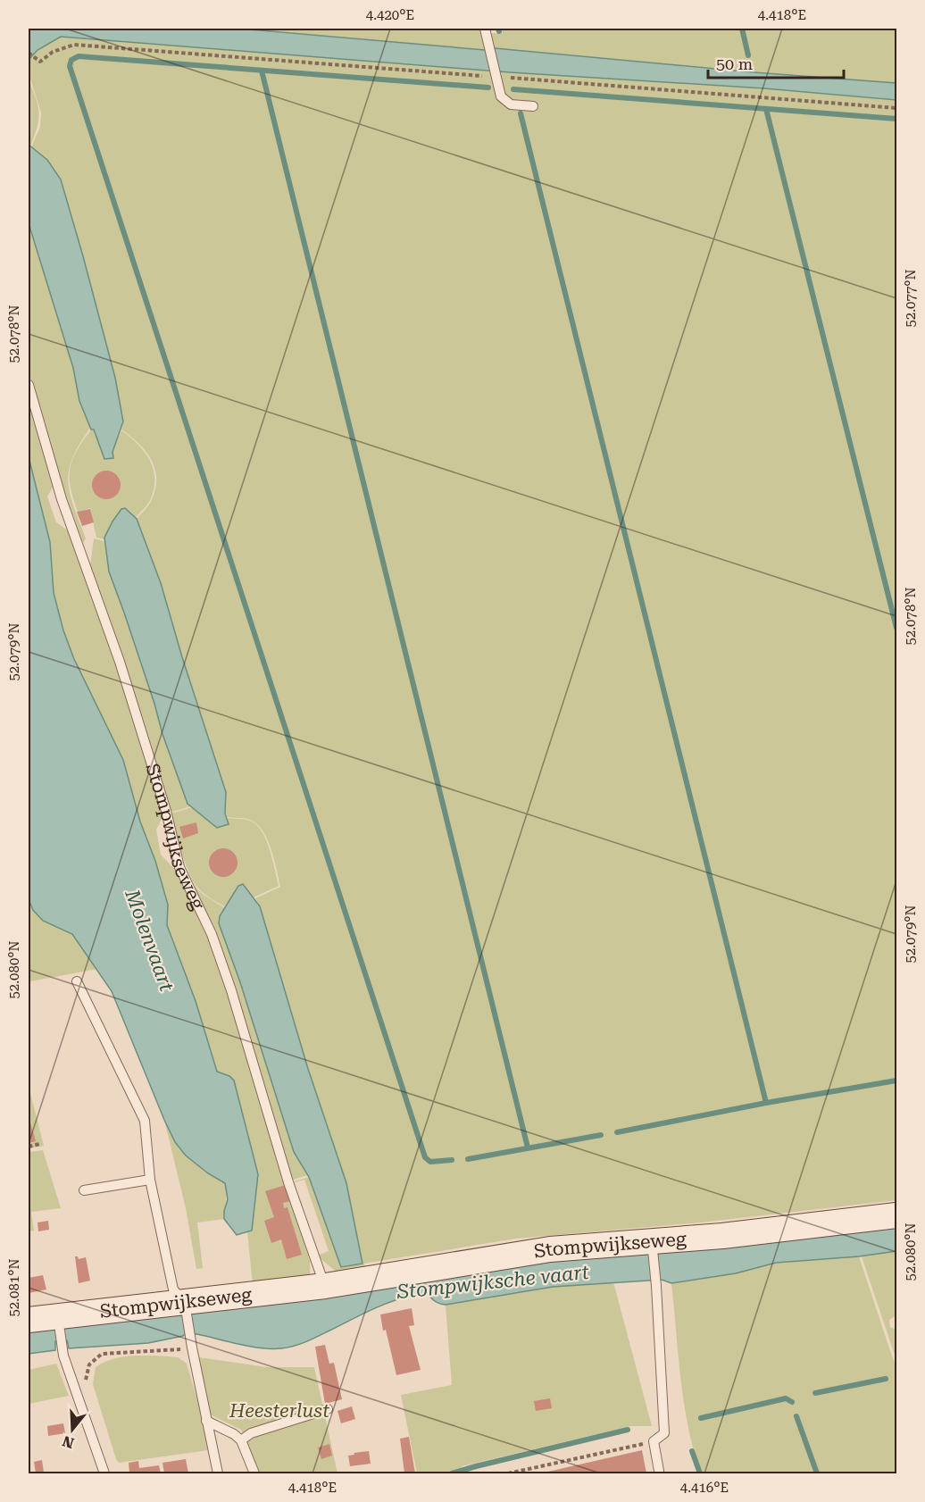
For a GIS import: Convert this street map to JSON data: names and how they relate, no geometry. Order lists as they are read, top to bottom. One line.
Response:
{"streets":{"street":["Stompwijkseweg"]},"water":["Molenvaart","Stompwijksche vaart"],"parks":["Heesterlust"],"scale_bar":"50 m","north":"bottom","coordinates":["4.420°E","4.418°E","52.077°N","52.078°N","52.079°N","52.080°N","52.081°N","4.416°E"]}
